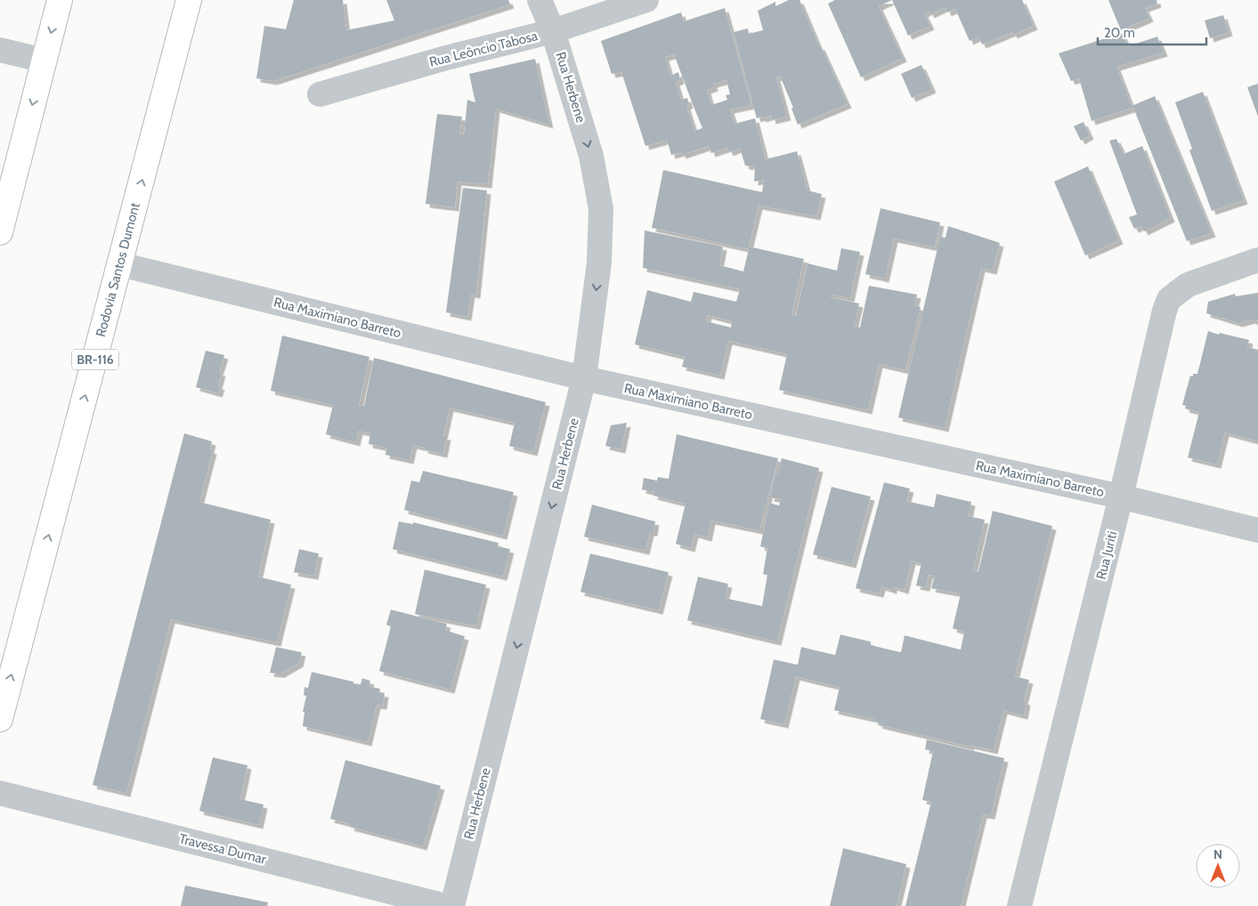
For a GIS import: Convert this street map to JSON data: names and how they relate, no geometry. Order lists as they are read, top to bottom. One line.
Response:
{"streets":{"highway":["Rodovia Santos Dumont","BR-116"],"street":["Rua Leôncio Tabosa","Rua Herbene","Rua Maximiano Barreto","Rua Juriti","Travessa Dumar"]},"crossings":[["Rua Leôncio Tabosa","Rua Herbene"],["Rua Herbene","Rua Maximiano Barreto"],["Rodovia Santos Dumont","Rua Maximiano Barreto"],["Rua Maximiano Barreto","Rua Juriti"]],"one_way":["Rua Herbene"],"scale_bar":"20 m","north":"top"}
